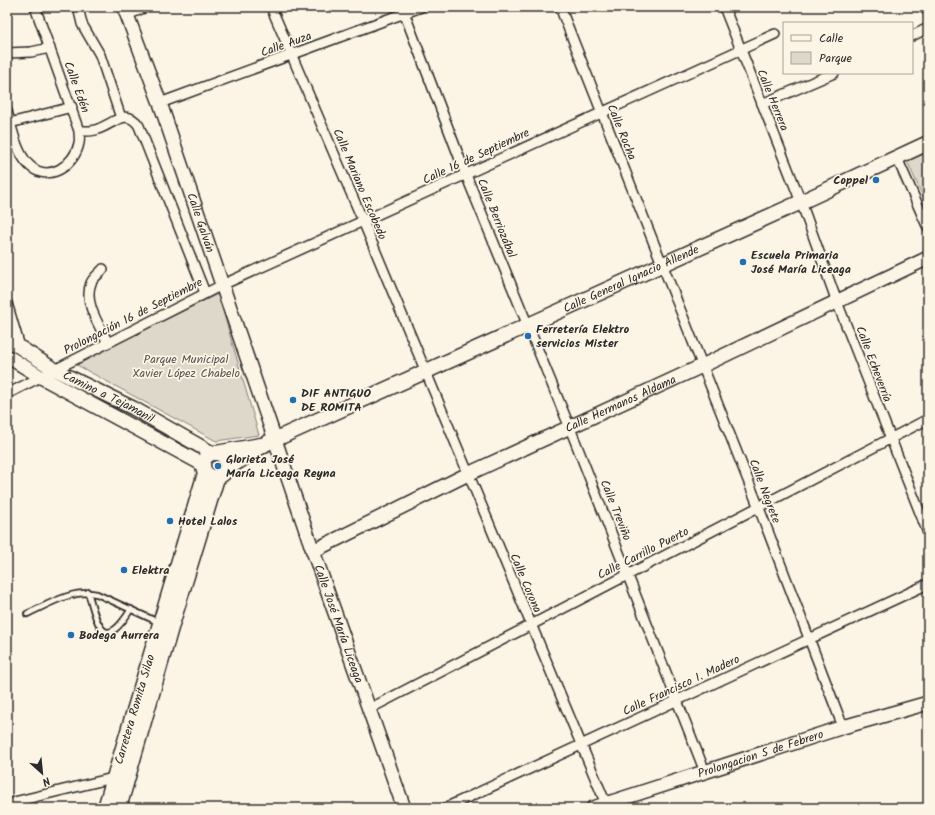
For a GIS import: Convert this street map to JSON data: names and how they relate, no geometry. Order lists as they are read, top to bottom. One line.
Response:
{"streets":{"main road":["Calle General Ignacio Allende","Carretera Romita Silao"],"street":["Calle Auza","Calle Edén","Calle Herrera","Calle Rocha","Calle 16 de Septiembre","Calle Mariano Escobedo","Calle Berriozábal","Calle Galván","Prolongación 16 de Septiembre","Calle Echeverría","Camino a Tejamanil","Calle Hermanos Aldama","Calle Negrete","Calle Treviño","Calle Carrillo Puerto","Calle Corona","Calle José María Liceaga","Calle Francisco I. Madero","Prolongacion 5 de Febrero"]},"crossings":[["Calle Auza","Calle Mariano Escobedo"],["Calle Auza","Calle Berriozábal"],["Calle Auza","Calle Galván"],["Calle Herrera","Calle 16 de Septiembre"],["Calle Herrera","Calle General Ignacio Allende"],["Calle Herrera","Calle Echeverría"],["Calle Rocha","Calle 16 de Septiembre"],["Calle Rocha","Calle General Ignacio Allende"],["Calle Rocha","Calle Negrete"],["Calle 16 de Septiembre","Calle Mariano Escobedo"],["Calle 16 de Septiembre","Calle Berriozábal"],["Calle 16 de Septiembre","Calle Galván"],["Calle 16 de Septiembre","Prolongación 16 de Septiembre"],["Calle Mariano Escobedo","Calle General Ignacio Allende"],["Calle Mariano Escobedo","Calle Corona"],["Calle Berriozábal","Calle General Ignacio Allende"],["Calle Berriozábal","Calle Treviño"],["Calle Galván","Calle General Ignacio Allende"],["Calle Galván","Prolongación 16 de Septiembre"],["Calle Galván","Calle José María Liceaga"],["Calle General Ignacio Allende","Calle Echeverría"],["Calle General Ignacio Allende","Camino a Tejamanil"],["Calle General Ignacio Allende","Calle Negrete"],["Calle General Ignacio Allende","Calle Treviño"],["Calle General Ignacio Allende","Calle Corona"],["Calle General Ignacio Allende","Calle José María Liceaga"],["Calle General Ignacio Allende","Carretera Romita Silao"],["Prolongación 16 de Septiembre","Camino a Tejamanil"],["Calle Echeverría","Calle Hermanos Aldama"],["Calle Echeverría","Calle Carrillo Puerto"],["Camino a Tejamanil","Carretera Romita Silao"],["Calle Hermanos Aldama","Calle Negrete"],["Calle Hermanos Aldama","Calle Treviño"],["Calle Hermanos Aldama","Calle Corona"],["Calle Hermanos Aldama","Calle José María Liceaga"],["Calle Negrete","Calle Carrillo Puerto"],["Calle Negrete","Calle Francisco I. Madero"],["Calle Negrete","Prolongacion 5 de Febrero"],["Calle Treviño","Calle Carrillo Puerto"],["Calle Treviño","Calle Francisco I. Madero"],["Calle Treviño","Prolongacion 5 de Febrero"],["Calle Carrillo Puerto","Calle Corona"],["Calle Carrillo Puerto","Calle José María Liceaga"],["Calle Corona","Calle Francisco I. Madero"],["Calle Corona","Prolongacion 5 de Febrero"]],"parks":["Parque Municipal Xavier López Chabelo"],"places":["Coppel","Escuela Primaria José María Liceaga","Ferretería Elektro servicios Mister","DIF ANTIGUO DE ROMITA","Glorieta José María Liceaga Reyna","Hotel Lalos","Elektra","Bodega Aurrera"],"legend":["Calle","Parque"],"north":"bottom right"}
